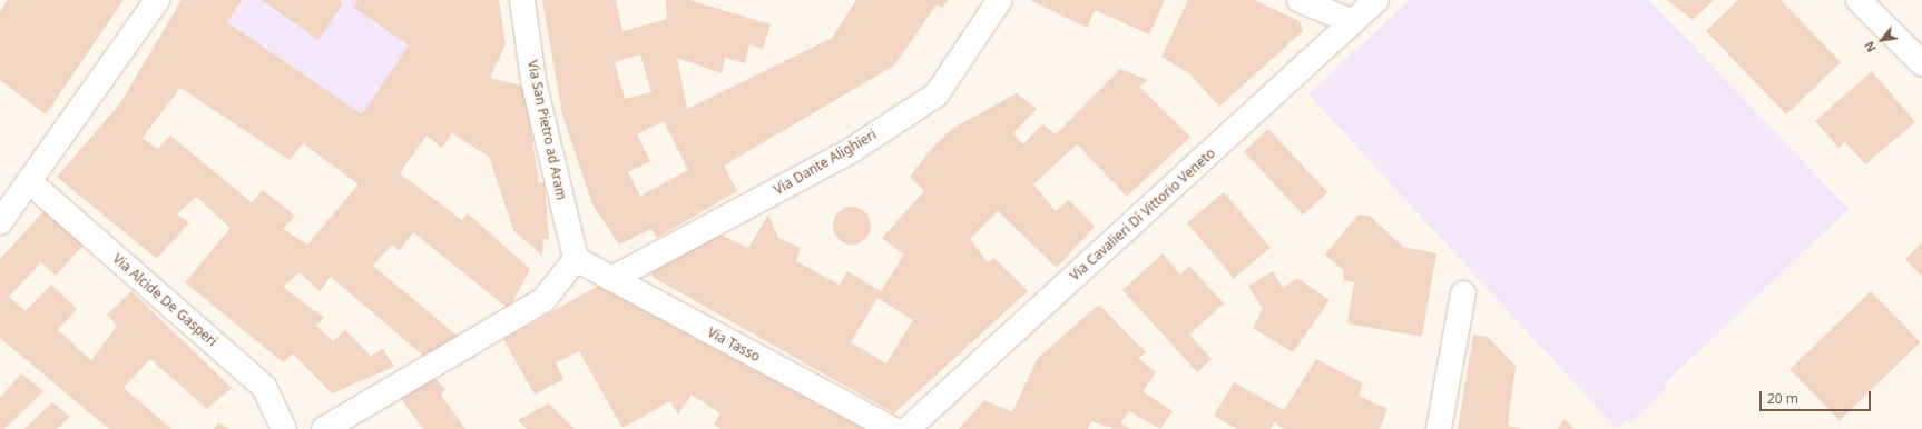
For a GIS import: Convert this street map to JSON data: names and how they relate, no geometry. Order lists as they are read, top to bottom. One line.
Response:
{"streets":{"street":["Via San Pietro ad Aram","Via Dante Alighieri","Via Cavalieri Di Vittorio Veneto","Via Alcide De Gasperi","Via Tasso"]},"crossings":[["Via San Pietro ad Aram","Via Tasso"],["Via Dante Alighieri","Via Tasso"]],"scale_bar":"20 m","north":"bottom left"}
